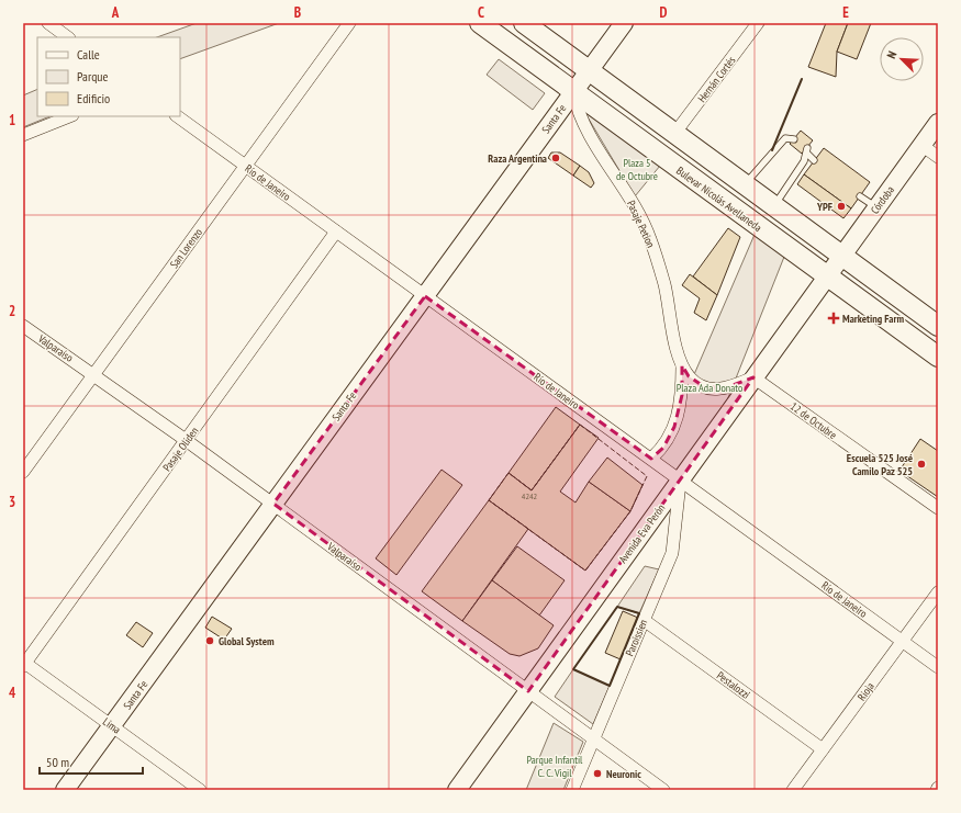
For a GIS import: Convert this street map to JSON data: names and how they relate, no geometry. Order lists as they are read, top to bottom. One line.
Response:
{"streets":{"main road":["Santa Fe","Bulevar Nicolás Avellaneda","Córdoba","Avenida Eva Perón"],"street":["Hernán Cortés","Río de Janeiro","Pasaje Petion","San Lorenzo","Valparaíso","12 de Octubre","Pasaje Oliden","Paroissien","Pestalozzi","Rioja","Lima"]},"crossings":[["Santa Fe","Río de Janeiro"],["Santa Fe","Bulevar Nicolás Avellaneda"],["Santa Fe","Pasaje Petion"],["Santa Fe","Valparaíso"],["Santa Fe","Lima"],["Río de Janeiro","Pasaje Petion"],["Río de Janeiro","San Lorenzo"],["Río de Janeiro","Pasaje Oliden"],["Río de Janeiro","Avenida Eva Perón"],["Río de Janeiro","Paroissien"],["Río de Janeiro","Rioja"],["Bulevar Nicolás Avellaneda","Córdoba"],["Bulevar Nicolás Avellaneda","Pasaje Petion"],["Bulevar Nicolás Avellaneda","Avenida Eva Perón"],["Córdoba","Avenida Eva Perón"],["Pasaje Petion","12 de Octubre"],["Pasaje Petion","Avenida Eva Perón"],["San Lorenzo","Valparaíso"],["Valparaíso","Pasaje Oliden"],["Valparaíso","Avenida Eva Perón"],["Valparaíso","Paroissien"],["12 de Octubre","Avenida Eva Perón"],["Pasaje Oliden","Lima"],["Avenida Eva Perón","Paroissien"],["Paroissien","Pestalozzi"],["Pestalozzi","Rioja"]],"parks":["Plaza 5 de Octubre","Plaza Ada Donato","Parque Infantil C. C. Vigil"],"places":{"other":["Raza Argentina","YPF","Escuela 525 José Camilo Paz 525","Global System","Neuronic"],"health":["Marketing Farm"]},"house_numbers":["4242"],"legend":["Calle","Parque","Edificio"],"scale_bar":"50 m","north":"top left","grid":{"columns":["A","B","C","D","E"],"rows":["1","2","3","4"]}}
